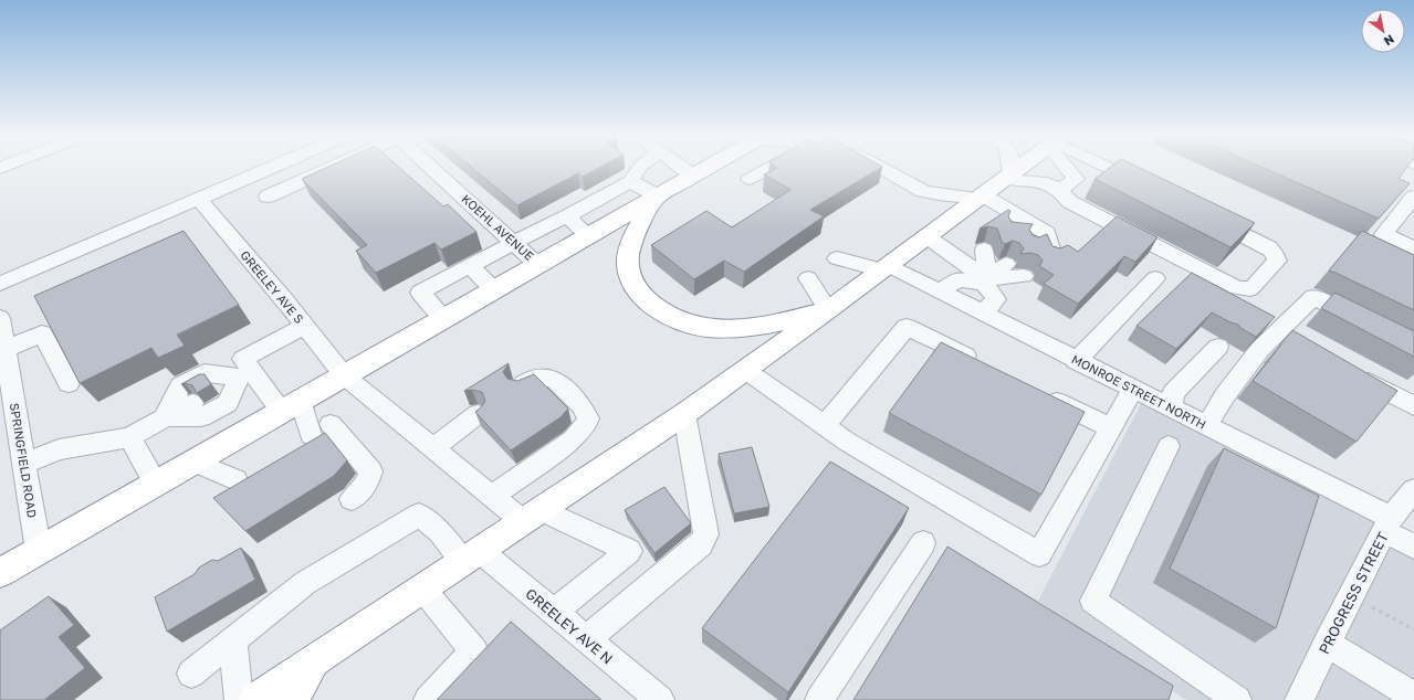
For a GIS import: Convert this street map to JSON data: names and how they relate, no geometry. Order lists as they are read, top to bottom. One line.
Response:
{"streets":{"street":["KOEHL AVENUE","GREELEY AVE S","MONROE STREET NORTH","SPRINGFIELD ROAD","PROGRESS STREET","GREELEY AVE N"]},"crossings":[["GREELEY AVE S","GREELEY AVE N"],["MONROE STREET NORTH","PROGRESS STREET"]],"north":"bottom right"}
